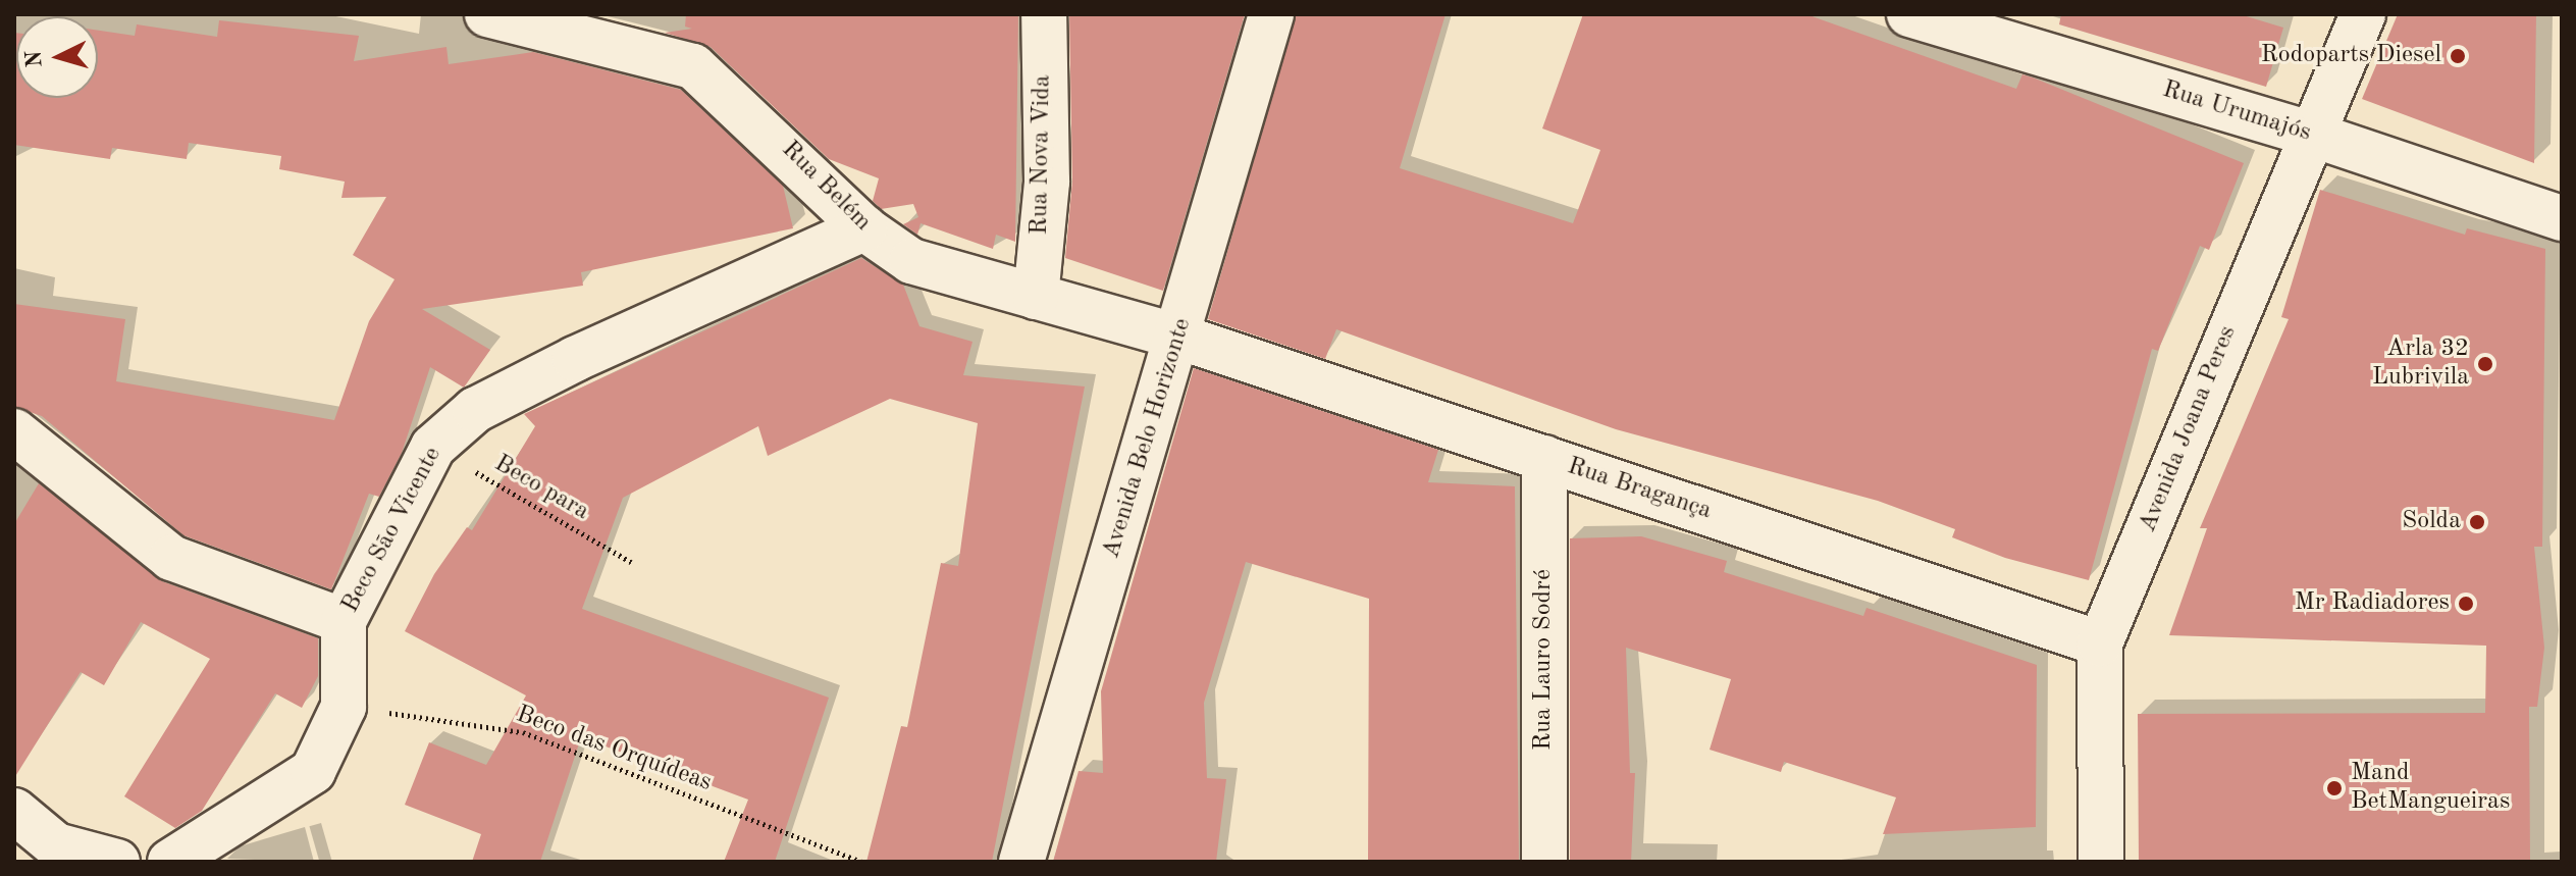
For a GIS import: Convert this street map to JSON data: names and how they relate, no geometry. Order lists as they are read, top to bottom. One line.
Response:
{"streets":{"street":["Rua Urumajós","Rua Nova Vida","Rua Belém","Avenida Joana Peres","Avenida Belo Horizonte","Rua Bragança","Beco São Vicente","Rua Lauro Sodré"],"path":["Beco para","Beco das Orquídeas"]},"crossings":[["Rua Urumajós","Avenida Joana Peres"],["Rua Nova Vida","Rua Belém"],["Rua Belém","Avenida Belo Horizonte"],["Rua Belém","Rua Bragança"],["Rua Belém","Beco São Vicente"],["Avenida Joana Peres","Rua Bragança"],["Avenida Belo Horizonte","Rua Bragança"],["Beco para","Beco São Vicente"],["Rua Bragança","Rua Lauro Sodré"],["Beco São Vicente","Beco das Orquídeas"]],"places":["Rodoparts Diesel","Arla 32 Lubrivila","Solda","Mr Radiadores","Mand BetMangueiras"],"north":"left"}
